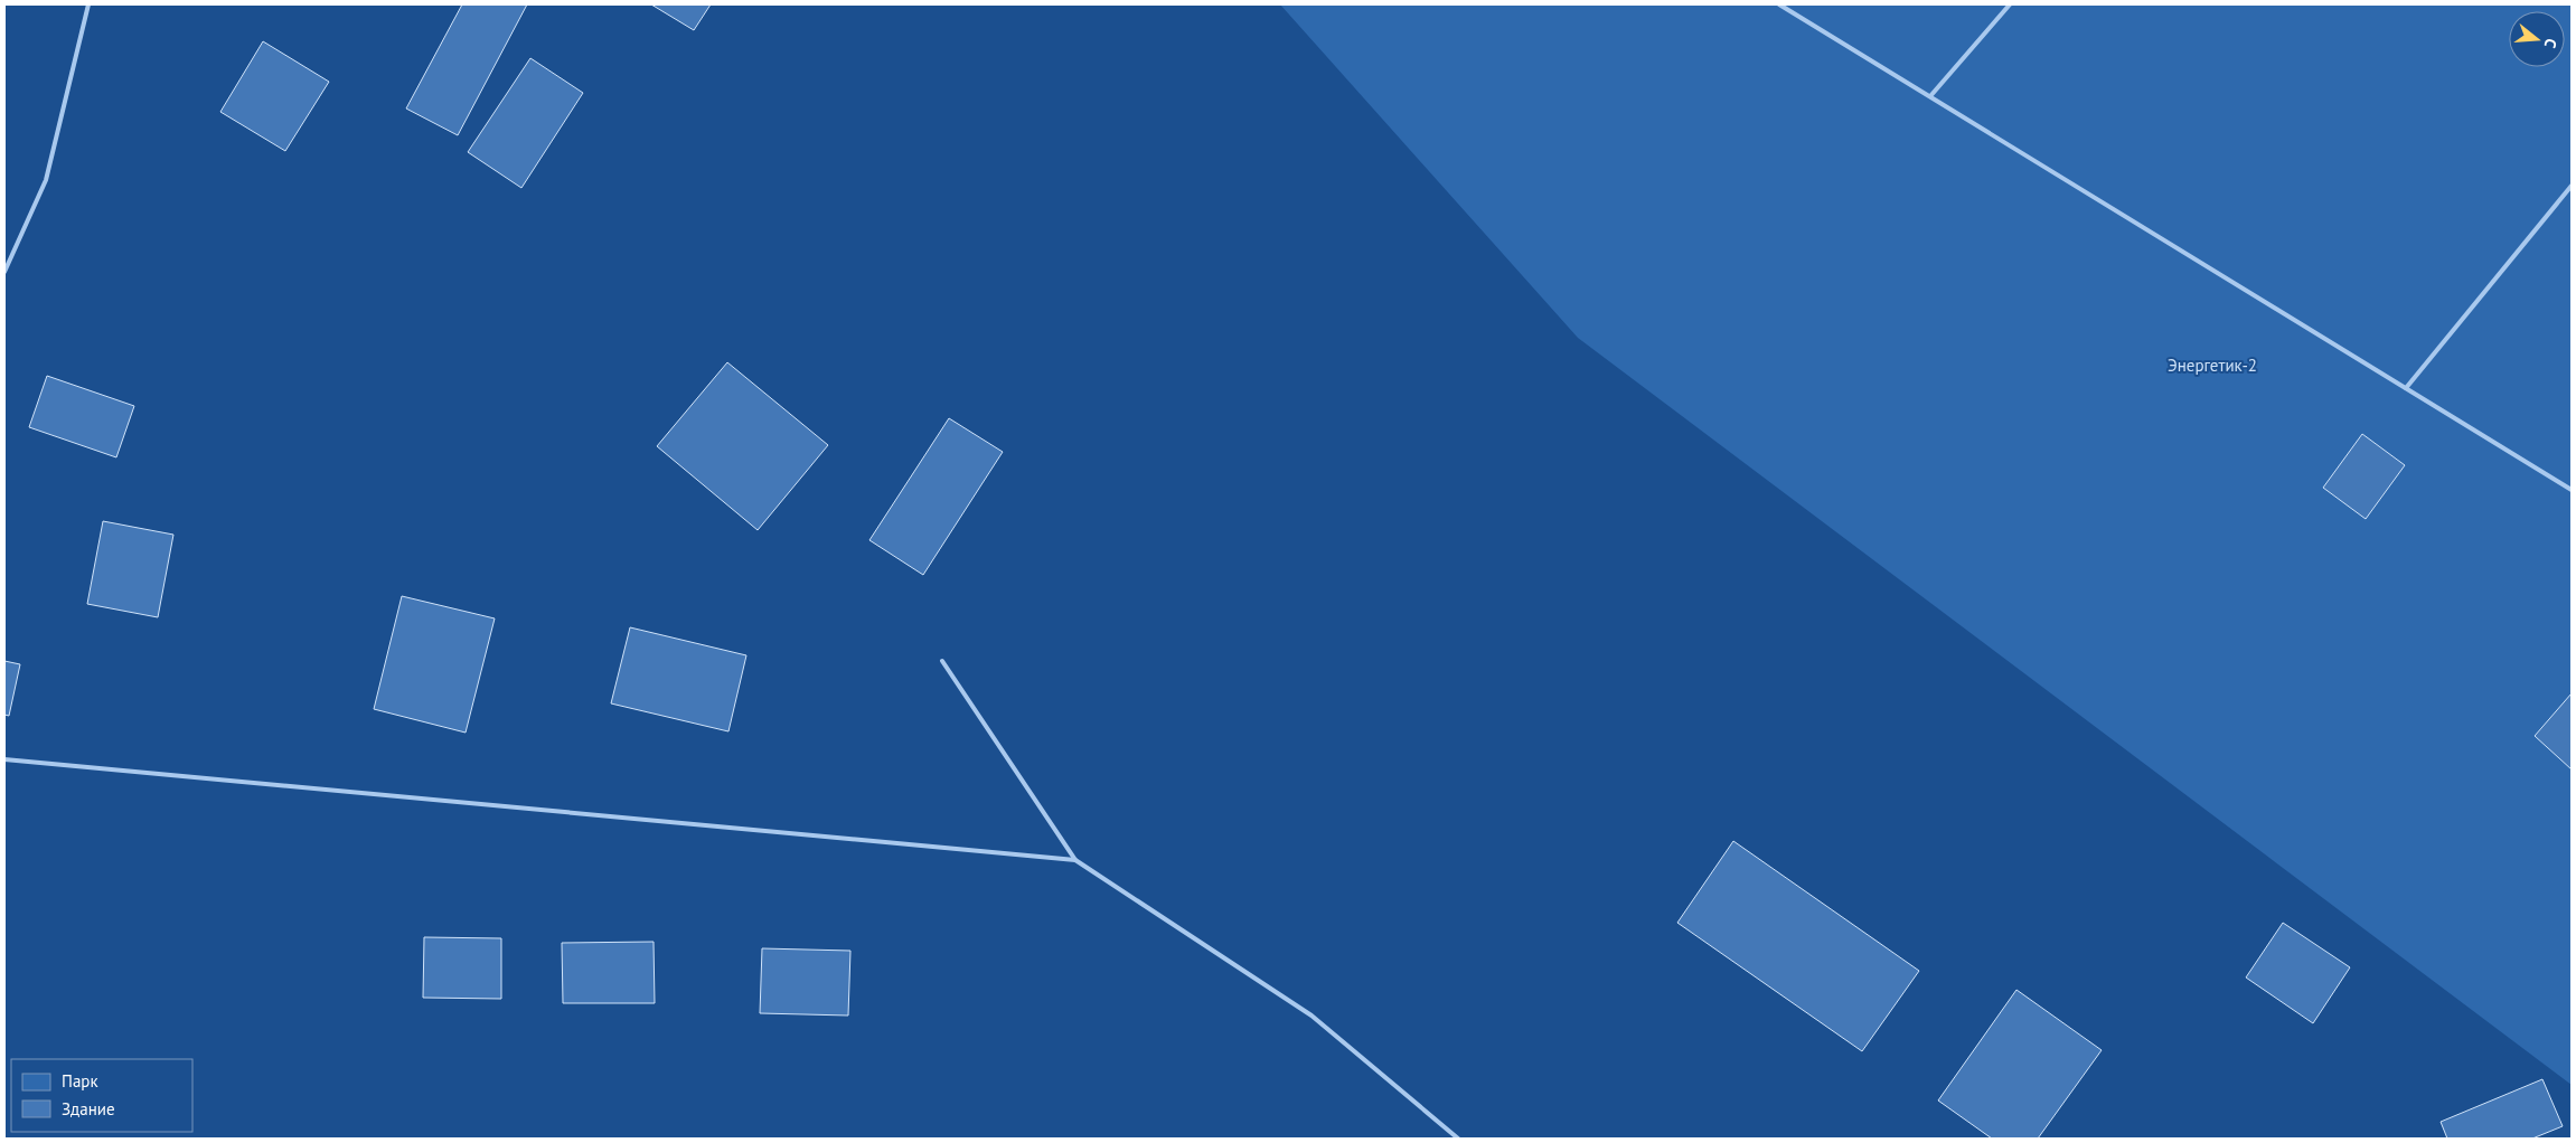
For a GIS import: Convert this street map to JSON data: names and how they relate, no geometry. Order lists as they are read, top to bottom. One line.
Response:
{"parks":["Энергетик-2"],"legend":["Парк","Здание"],"north":"right"}
